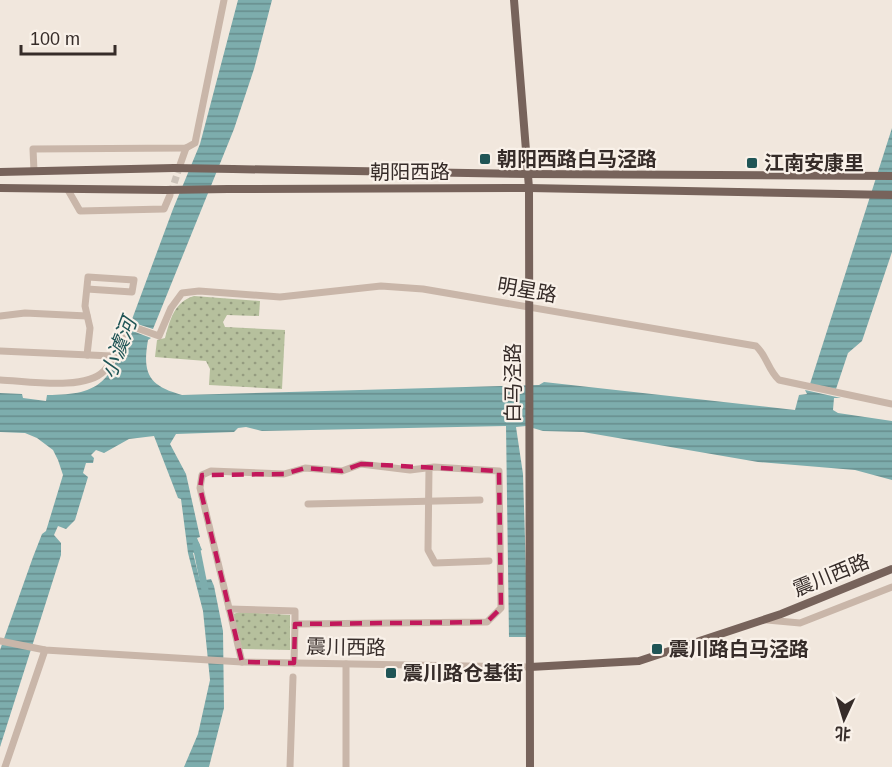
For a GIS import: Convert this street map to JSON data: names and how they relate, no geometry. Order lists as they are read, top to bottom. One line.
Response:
{"streets":{"main road":["朝阳西路","白马泾路","震川西路"],"street":["明星路"]},"crossings":[["朝阳西路","白马泾路"],["明星路","白马泾路"],["白马泾路","震川西路"]],"water":["小澞河"],"places":{"transit":["朝阳西路白马泾路","江南安康里","震川路白马泾路","震川路仓基街"]},"scale_bar":"100 m","north":"bottom"}
